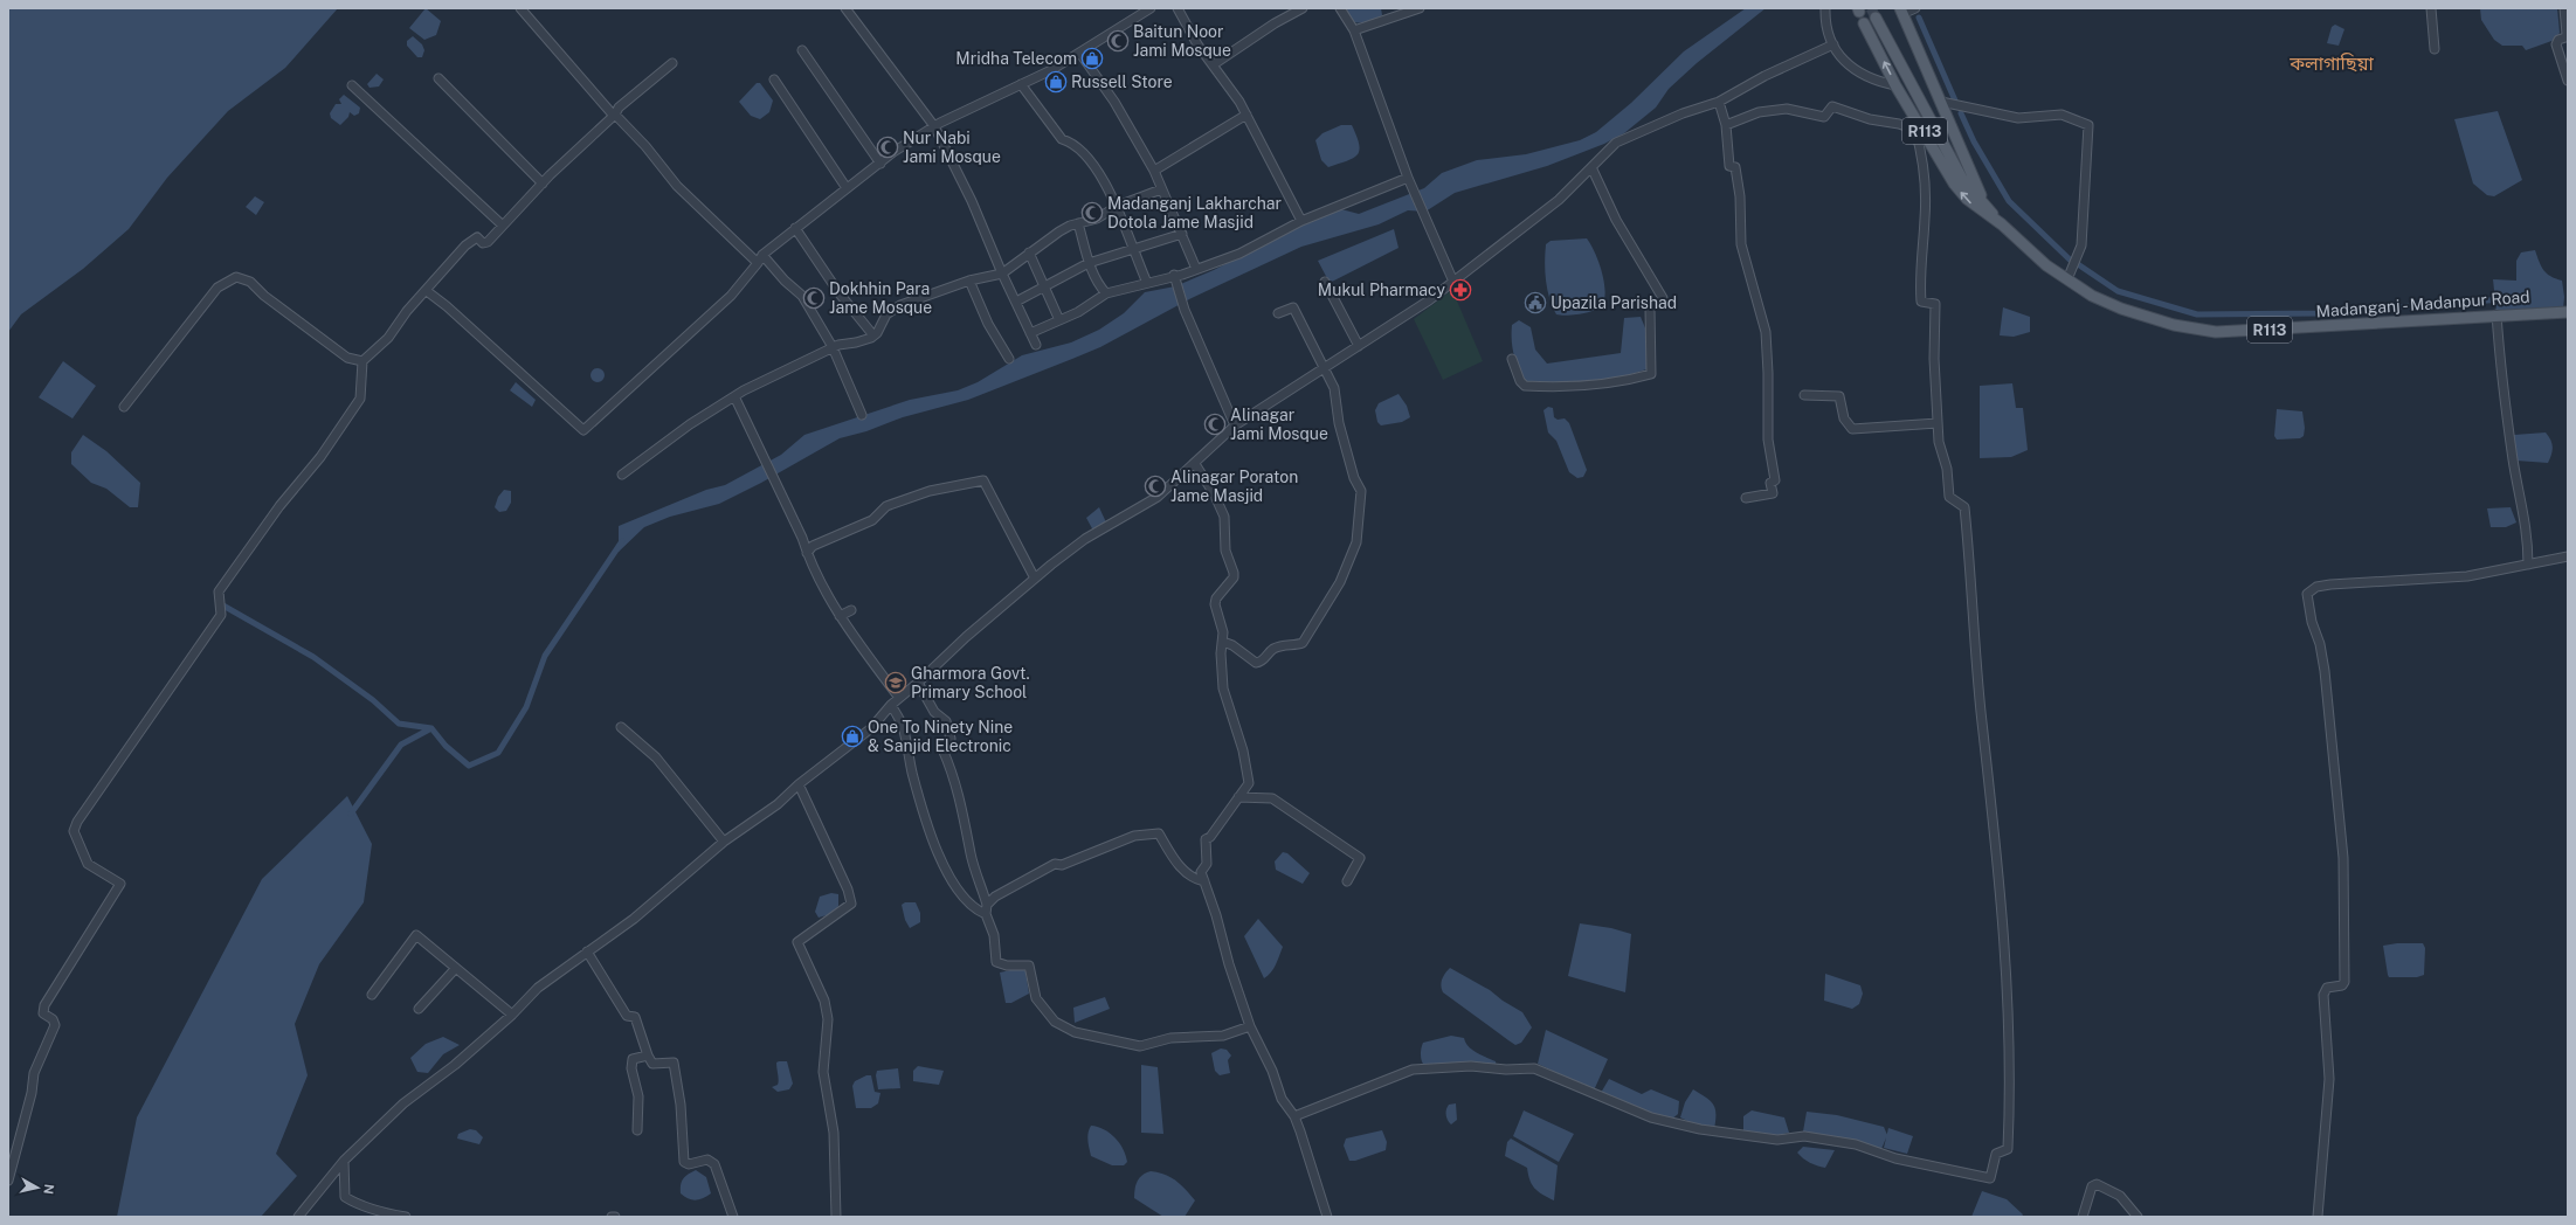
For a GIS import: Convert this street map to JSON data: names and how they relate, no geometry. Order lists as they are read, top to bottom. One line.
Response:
{"streets":{"main road":["R113","Madanganj - Madanpur Road"]},"districts":["কলাগাছিয়া"],"places":{"mosque":["Baitun Noor Jami Mosque","Nur Nabi Jami Mosque","Madanganj Lakharchar Dotola Jame Masjid","Dokhhin Para Jame Mosque","Alinagar Jami Mosque","Alinagar Poraton Jame Masjid"],"shop":["Mridha Telecom","Russell Store","One To Ninety Nine & Sanjid Electronic"],"pharmacy":["Mukul Pharmacy"],"public building":["Upazila Parishad"],"school or university":["Gharmora Govt. Primary School"]},"north":"right"}
